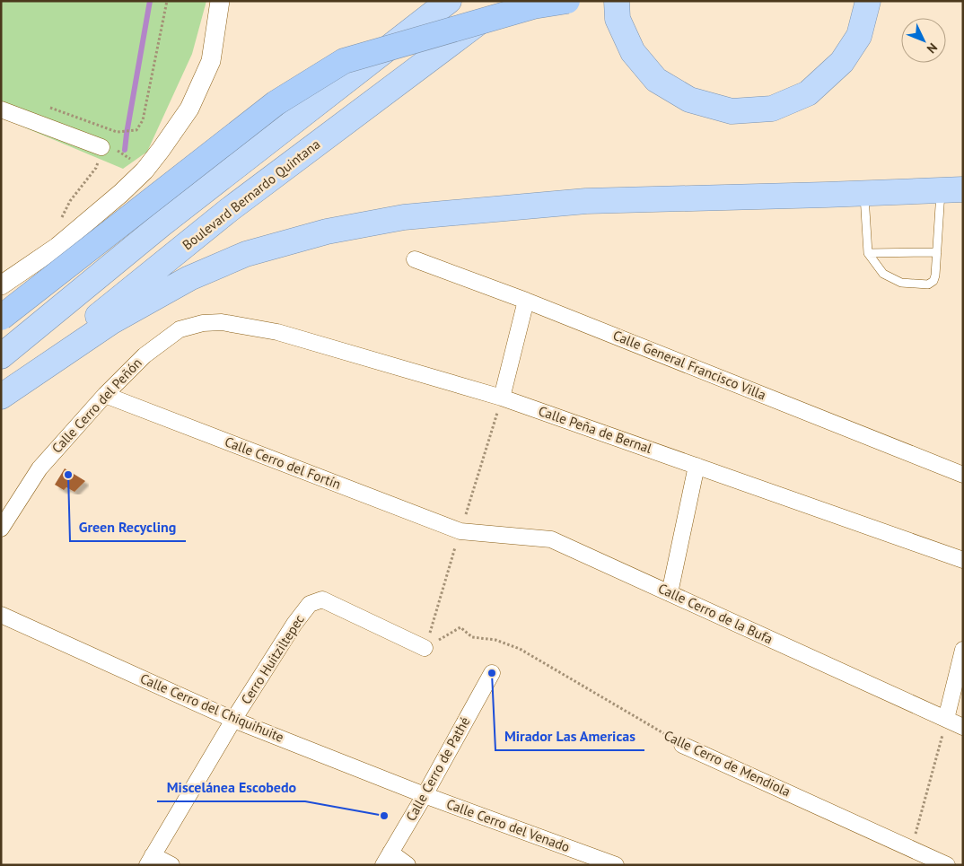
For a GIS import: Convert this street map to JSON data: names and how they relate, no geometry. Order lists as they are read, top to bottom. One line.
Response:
{"streets":{"main road":["Boulevard Bernardo Quintana"],"street":["Calle General Francisco Villa","Calle Cerro del Peñón","Calle Peña de Bernal","Calle Cerro del Fortín","Calle Cerro de la Bufa","Cerro Huitziltepec","Calle Cerro del Chiquihuite","Calle Cerro de Mendiola","Calle Cerro de Pathé","Calle Cerro del Venado"]},"crossings":[["Calle Cerro del Peñón","Calle Peña de Bernal"],["Calle Cerro del Peñón","Calle Cerro del Fortín"],["Calle Cerro del Fortín","Calle Cerro de la Bufa"],["Cerro Huitziltepec","Calle Cerro del Chiquihuite"],["Cerro Huitziltepec","Calle Cerro de Mendiola"],["Calle Cerro del Chiquihuite","Calle Cerro de Pathé"],["Calle Cerro del Chiquihuite","Calle Cerro del Venado"],["Calle Cerro de Pathé","Calle Cerro del Venado"]],"places":["Green Recycling","Mirador Las Americas","Miscelánea Escobedo"],"north":"bottom right"}
